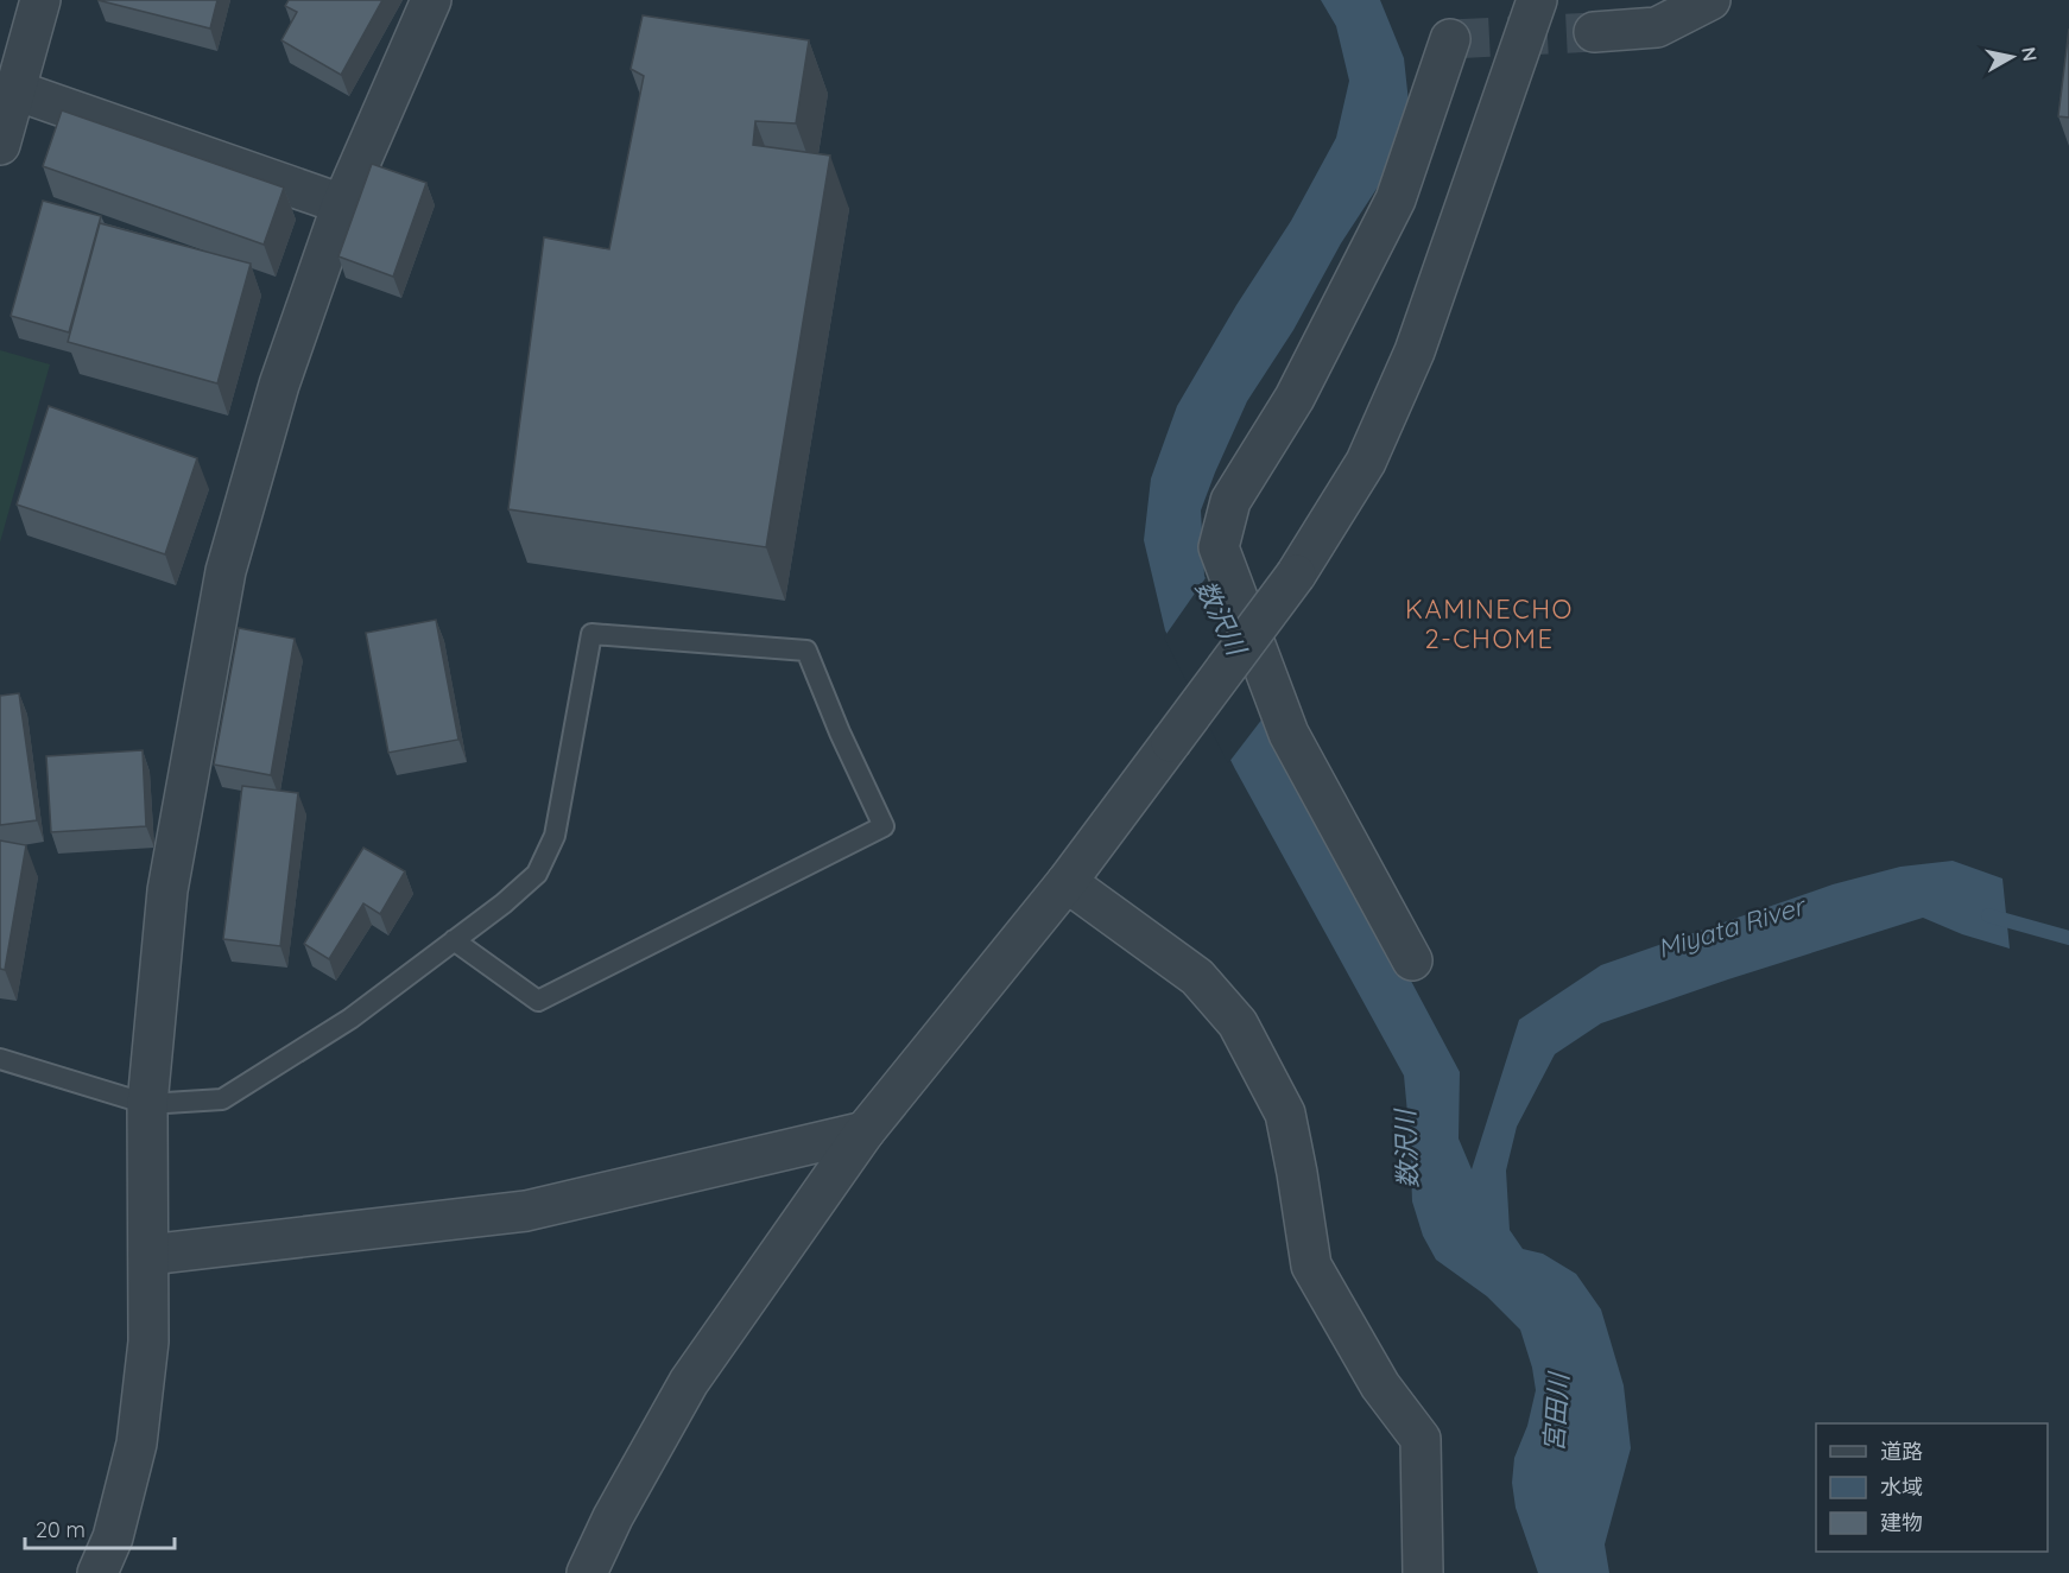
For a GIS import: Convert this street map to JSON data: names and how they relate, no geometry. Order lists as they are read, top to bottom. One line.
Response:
{"districts":["KAMINECHO 2-CHOME"],"water":["数沢川","Miyata River","宮田川"],"legend":["道路","水域","建物"],"scale_bar":"20 m","north":"right"}
